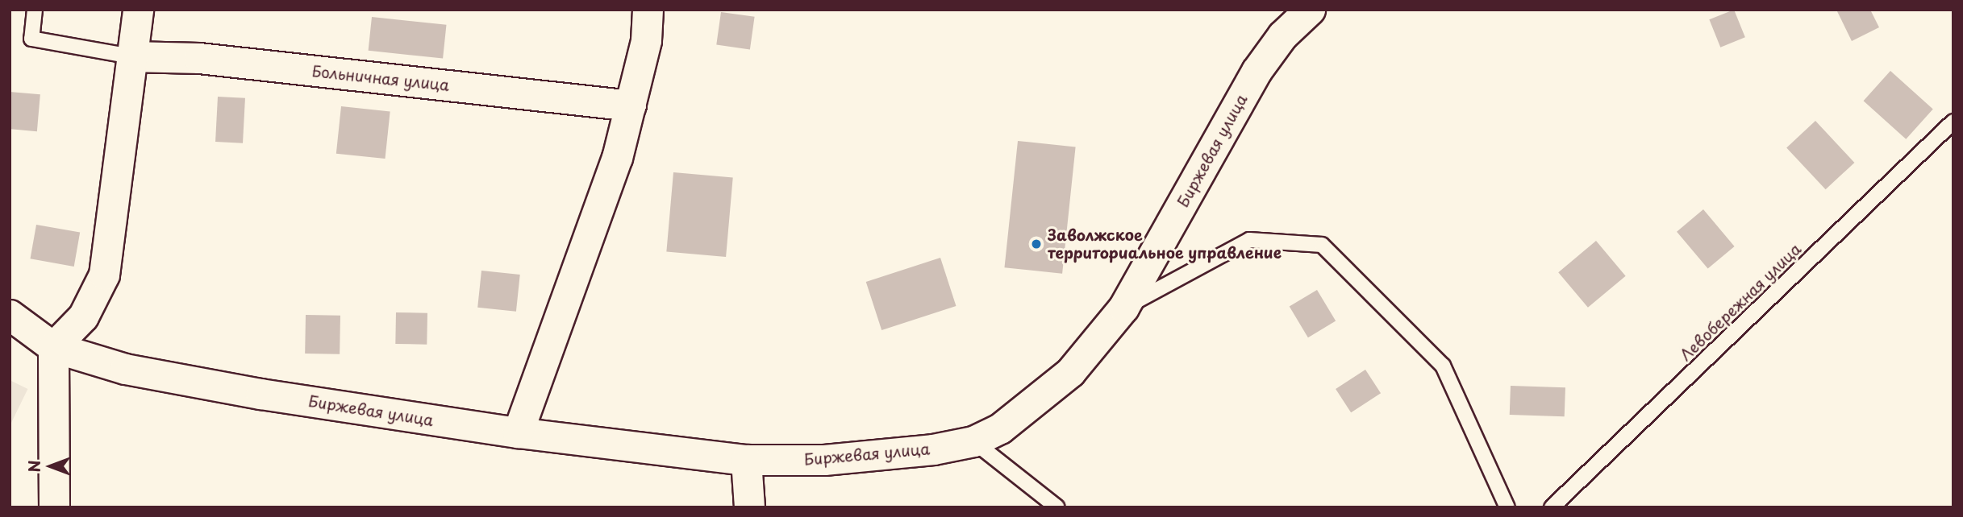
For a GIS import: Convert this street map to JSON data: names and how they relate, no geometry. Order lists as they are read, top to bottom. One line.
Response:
{"streets":{"street":["Больничная улица","Биржевая улица"],"lane":["Левобережная улица"]},"places":["Заволжское территориальное управление"],"north":"left"}
